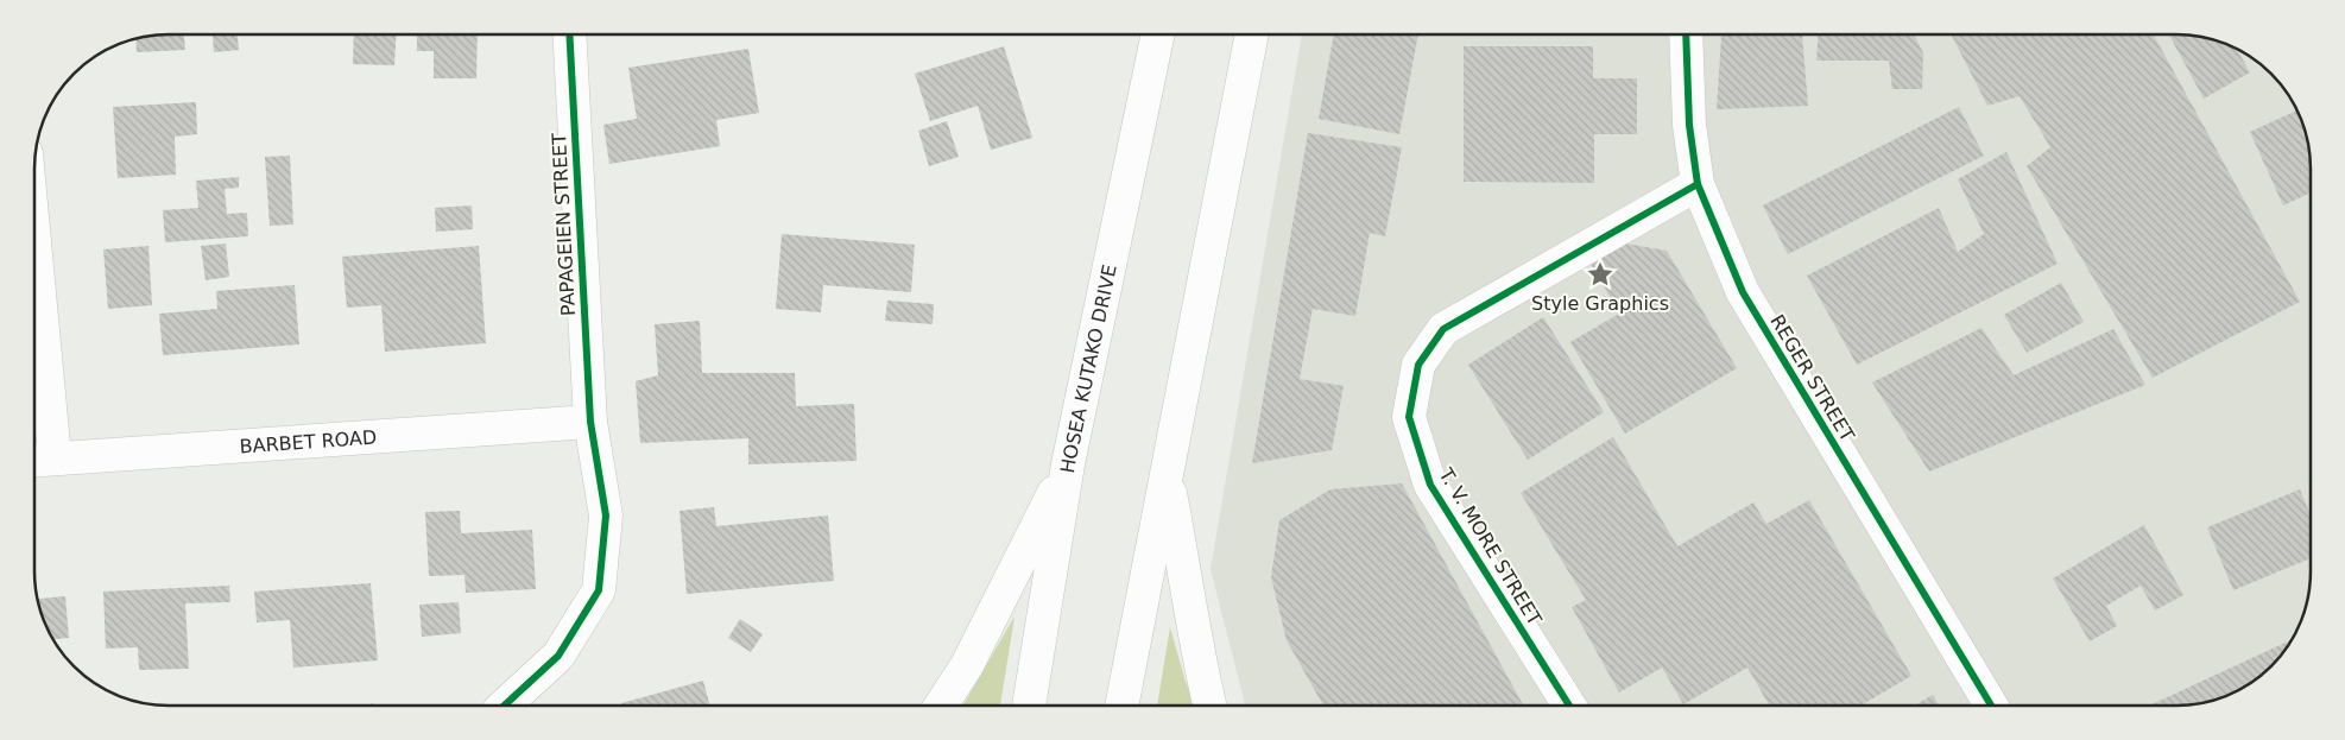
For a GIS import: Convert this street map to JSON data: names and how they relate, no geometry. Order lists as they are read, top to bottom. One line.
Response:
{"streets":{"street":["PAPAGEIEN STREET","HOSEA KUTAKO DRIVE","REGER STREET","BARBET ROAD","T. V. MORE STREET"]},"crossings":[["PAPAGEIEN STREET","BARBET ROAD"],["REGER STREET","T. V. MORE STREET"]],"places":{"place":["Style Graphics"]}}
